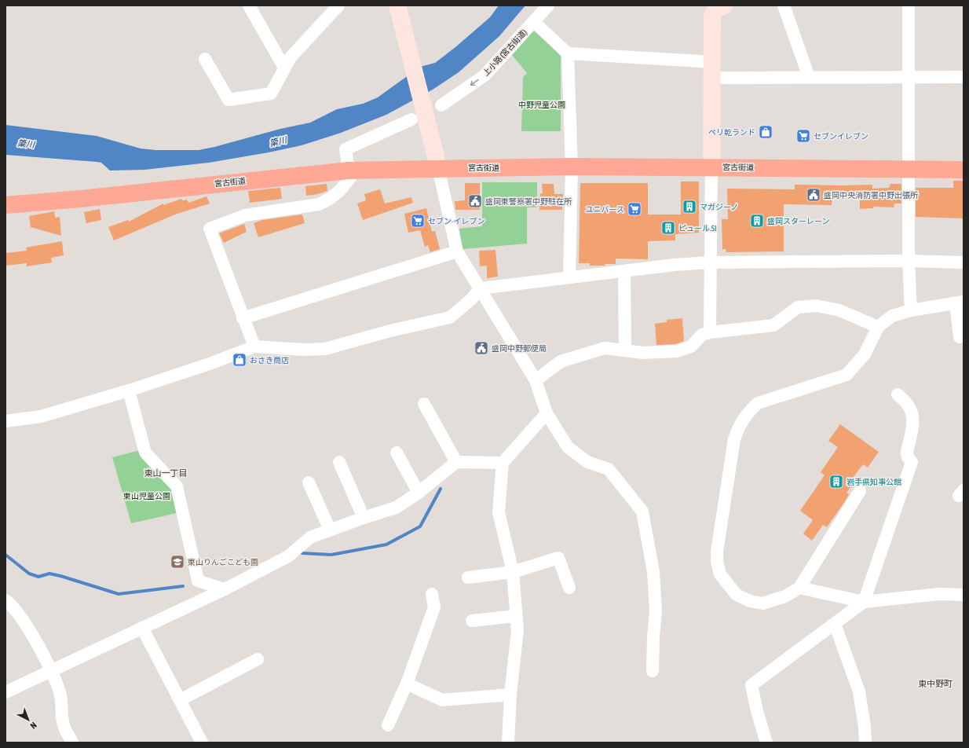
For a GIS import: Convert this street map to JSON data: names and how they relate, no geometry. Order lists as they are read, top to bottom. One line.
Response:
{"streets":{"highway":["宮古街道"],"street":["上小路 (宮古街道)"]},"one_way":["上小路 (宮古街道)"],"districts":["東山一丁目","東中野町"],"water":["簗川"],"parks":["中野児童公園","東山児童公園"],"places":{"shop":["ペリ乾ランド","おさき商店"],"supermarket":["セブンイレブン","ユニバース","セブン-イレブン"],"public building":["盛岡中央消防署中野出張所","盛岡東警察署中野駐在所","盛岡中野郵便局"],"building":["マガジーノ","盛岡スターレーン","ピュール.SI","岩手県知事公館"],"school or university":["東山りんごこども園"]},"north":"bottom right"}
